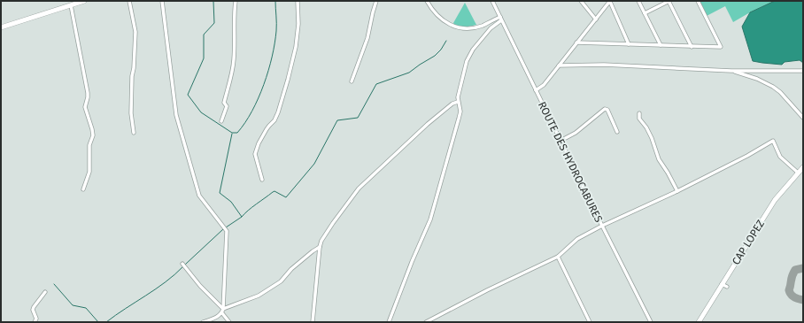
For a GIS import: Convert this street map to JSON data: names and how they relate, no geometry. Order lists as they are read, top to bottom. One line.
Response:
{"streets":{"street":["ROUTE DES HYDROCABURES","CAP LOPEZ"]}}
